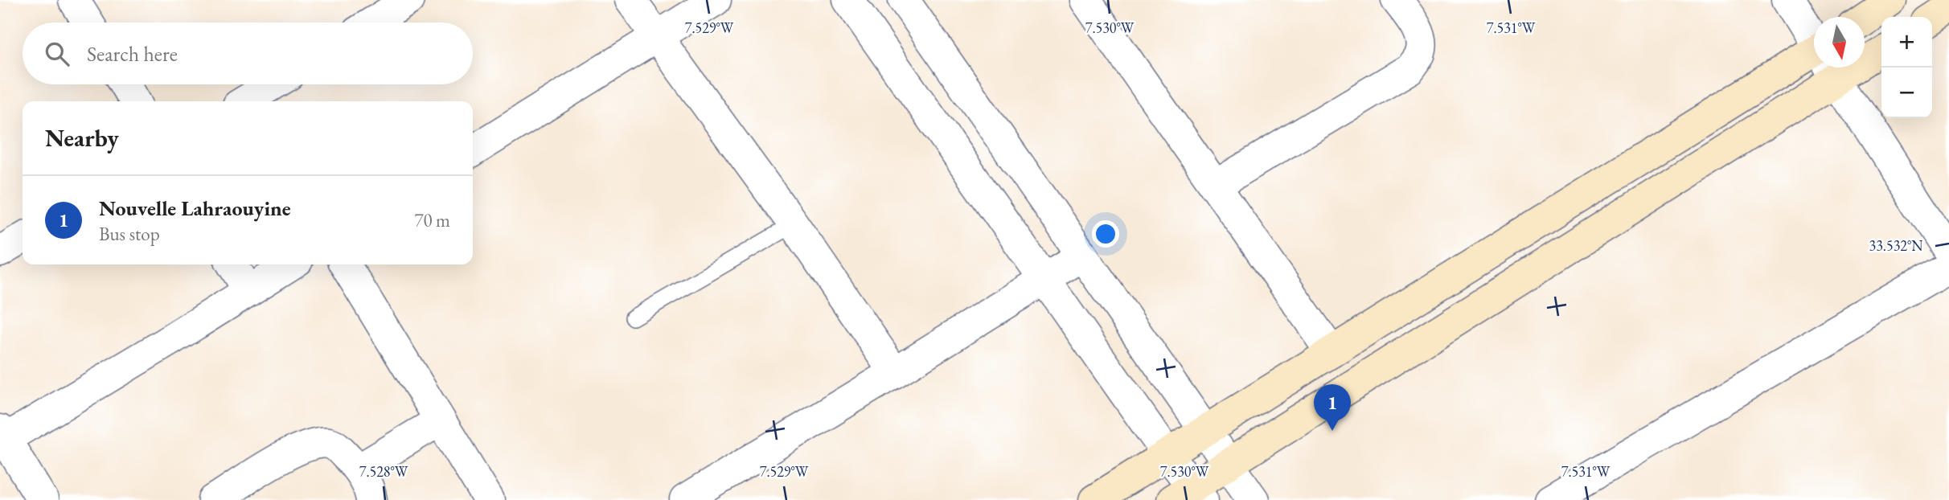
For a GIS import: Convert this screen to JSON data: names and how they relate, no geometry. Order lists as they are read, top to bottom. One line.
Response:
{"north":"bottom","page":{"map_buttons":["+","−"],"search":"Search here","heading":"Nearby","list":[{"mark":"1","name":"Nouvelle Lahraouyine","note":"Bus stop","value":"70 m"}],"pins":"1"},"coordinates":["7.529°W","7.530°W","7.531°W","33.532°N","7.528°W"]}
